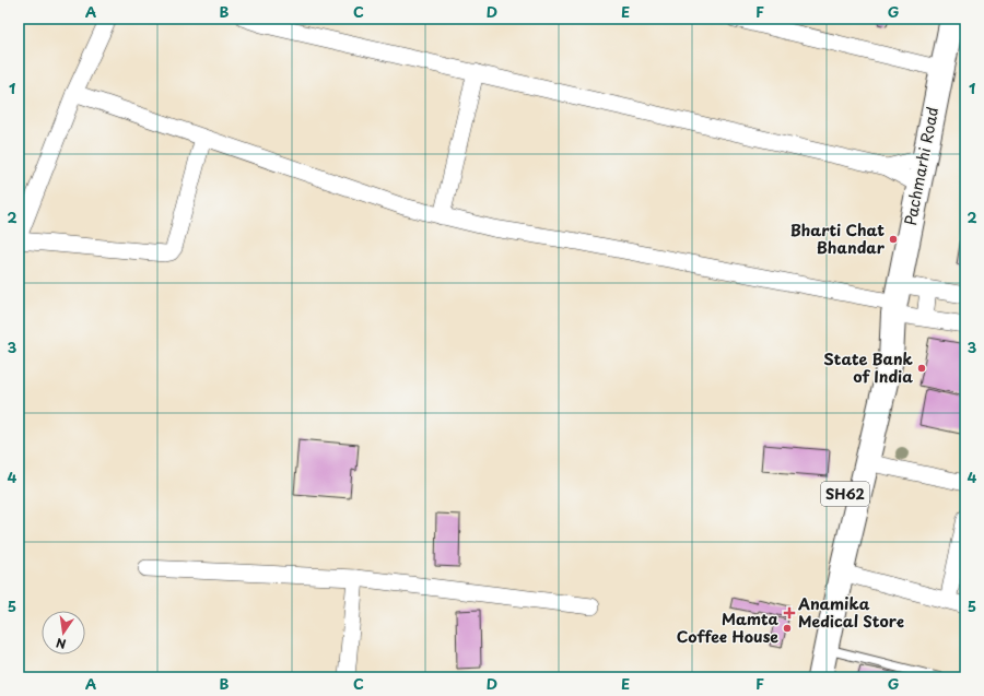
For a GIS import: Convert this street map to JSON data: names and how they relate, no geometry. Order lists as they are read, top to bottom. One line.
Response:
{"streets":{"main road":["Pachmarhi Road","SH62"]},"crossings":[["Pachmarhi Road","SH62"]],"places":{"other":["Bharti Chat Bhandar","State Bank of India","Mamta Coffee House"],"health":["Anamika Medical Store"]},"north":"bottom","grid":{"columns":["A","B","C","D","E","F","G"],"rows":["1","2","3","4","5"]}}
